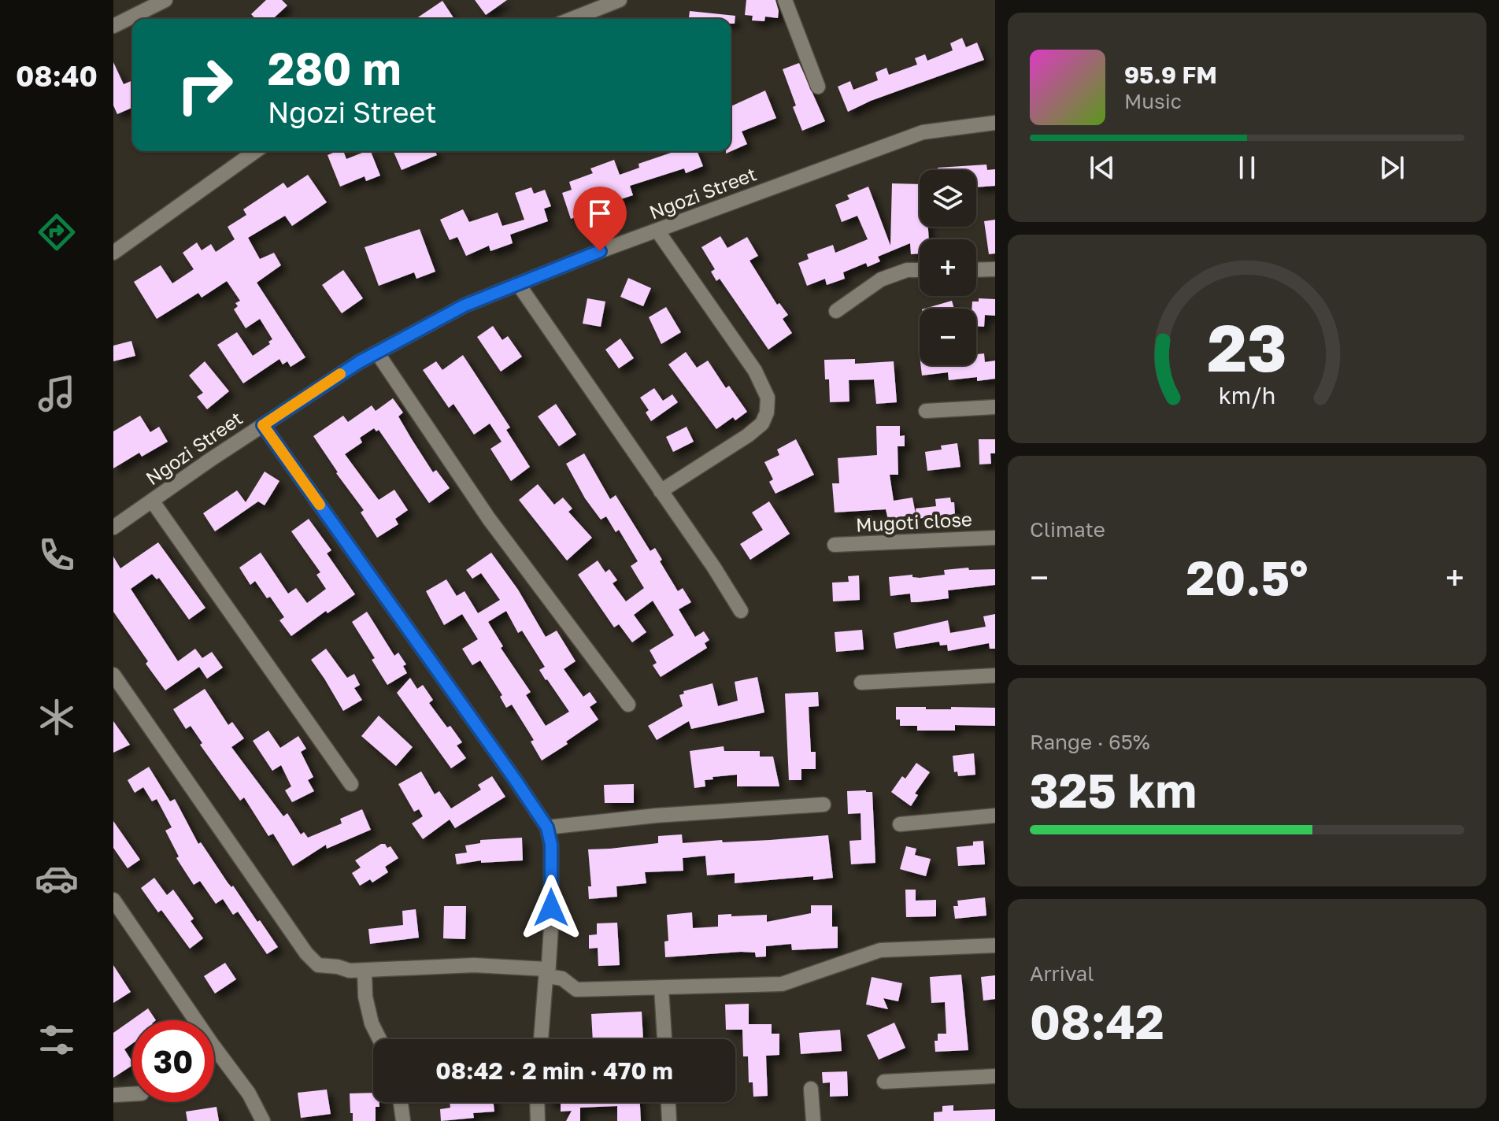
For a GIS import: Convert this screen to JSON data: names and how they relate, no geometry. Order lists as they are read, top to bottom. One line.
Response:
{"streets":{"street":["Ngozi Street","Mugoti close"]},"page":{"tabs":"08:40","turn":["280 m","Ngozi Street"],"song":["95.9 FM","Music"],"map_buttons":["+","−"],"tile":["Climate",["Range · 65%","325 km"],["Arrival","08:42"]],"heat":["−","20.5°","+"],"limit":"30","trip":"08:42 · 2 min · 470 m","gauge":["23","km/h"]}}
